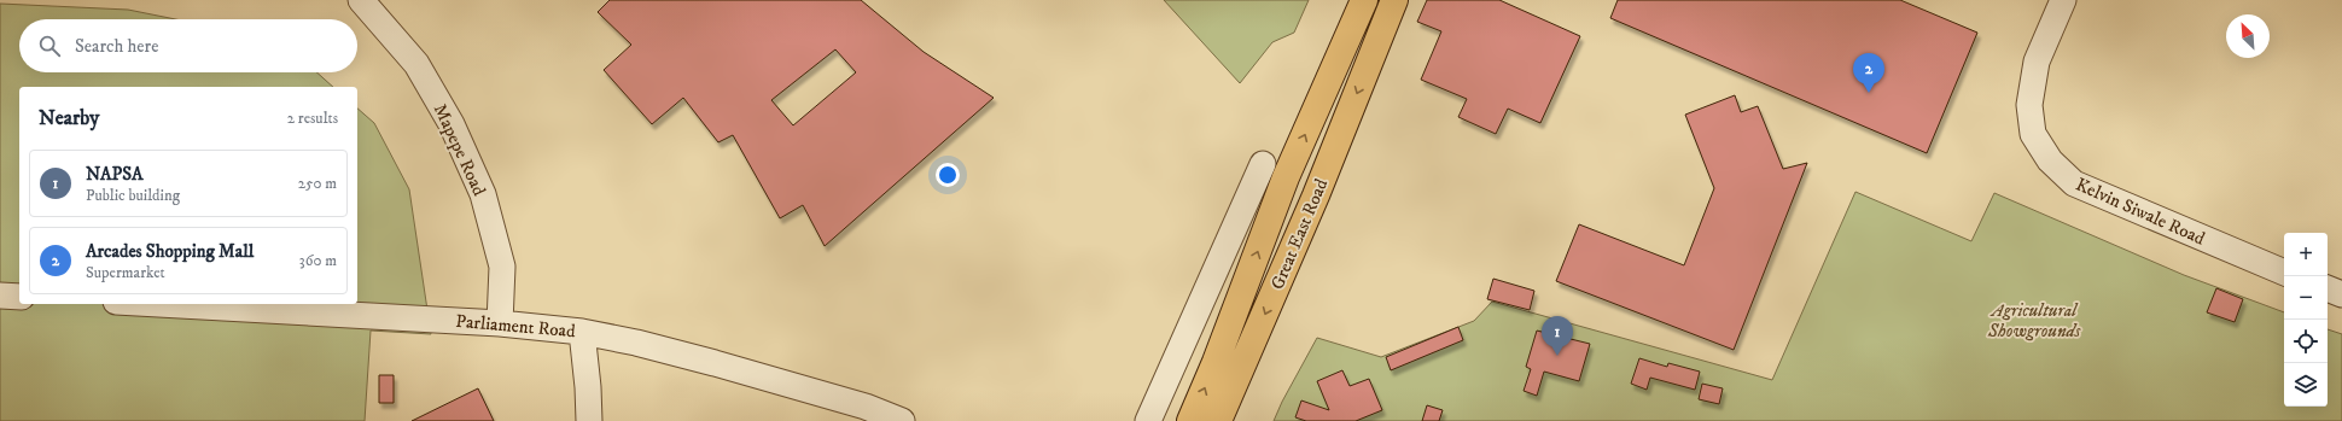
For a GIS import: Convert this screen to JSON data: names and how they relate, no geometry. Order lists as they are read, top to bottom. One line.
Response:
{"streets":{"main road":["Great East Road"],"street":["Mapepe Road","Kelvin Siwale Road","Parliament Road"]},"crossings":[["Mapepe Road","Parliament Road"]],"parks":["Agricultural Showgrounds"],"north":"top left","page":{"search":"Search here","pins":["2","1"],"heading":["Nearby","2 results"],"list":[{"mark":"1","name":"NAPSA","note":"Public building","value":"250 m"},{"mark":"2","name":"Arcades Shopping Mall","note":"Supermarket","value":"360 m"}],"map_buttons":["+","−"]}}
